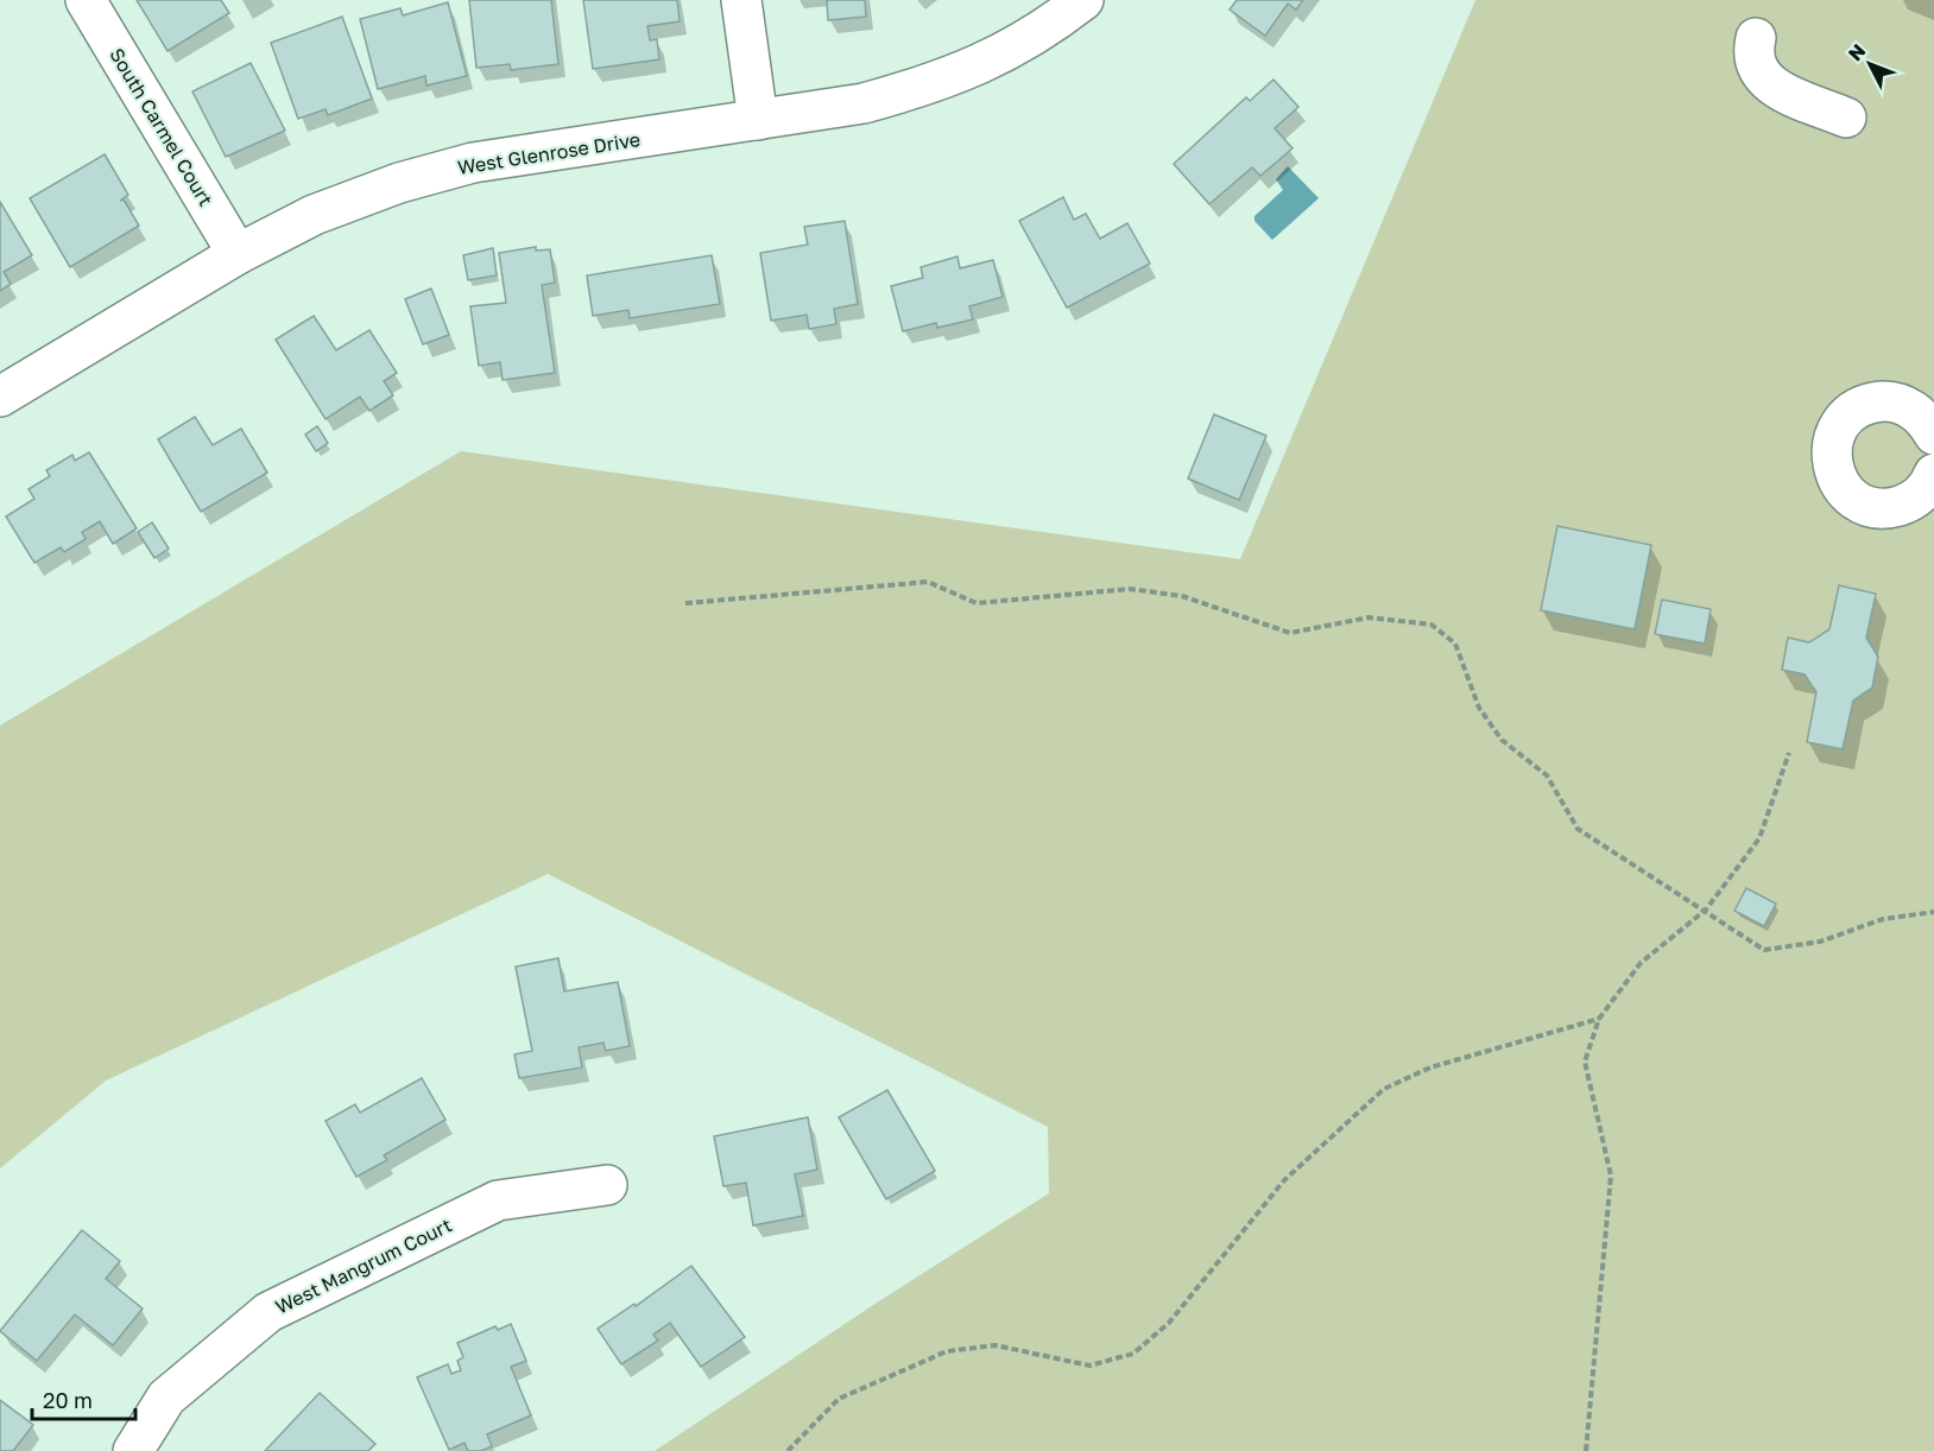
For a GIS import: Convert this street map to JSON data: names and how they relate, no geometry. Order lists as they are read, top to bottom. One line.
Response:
{"streets":{"street":["South Carmel Court","West Glenrose Drive","West Mangrum Court"]},"crossings":[["South Carmel Court","West Glenrose Drive"]],"scale_bar":"20 m","north":"top left"}
